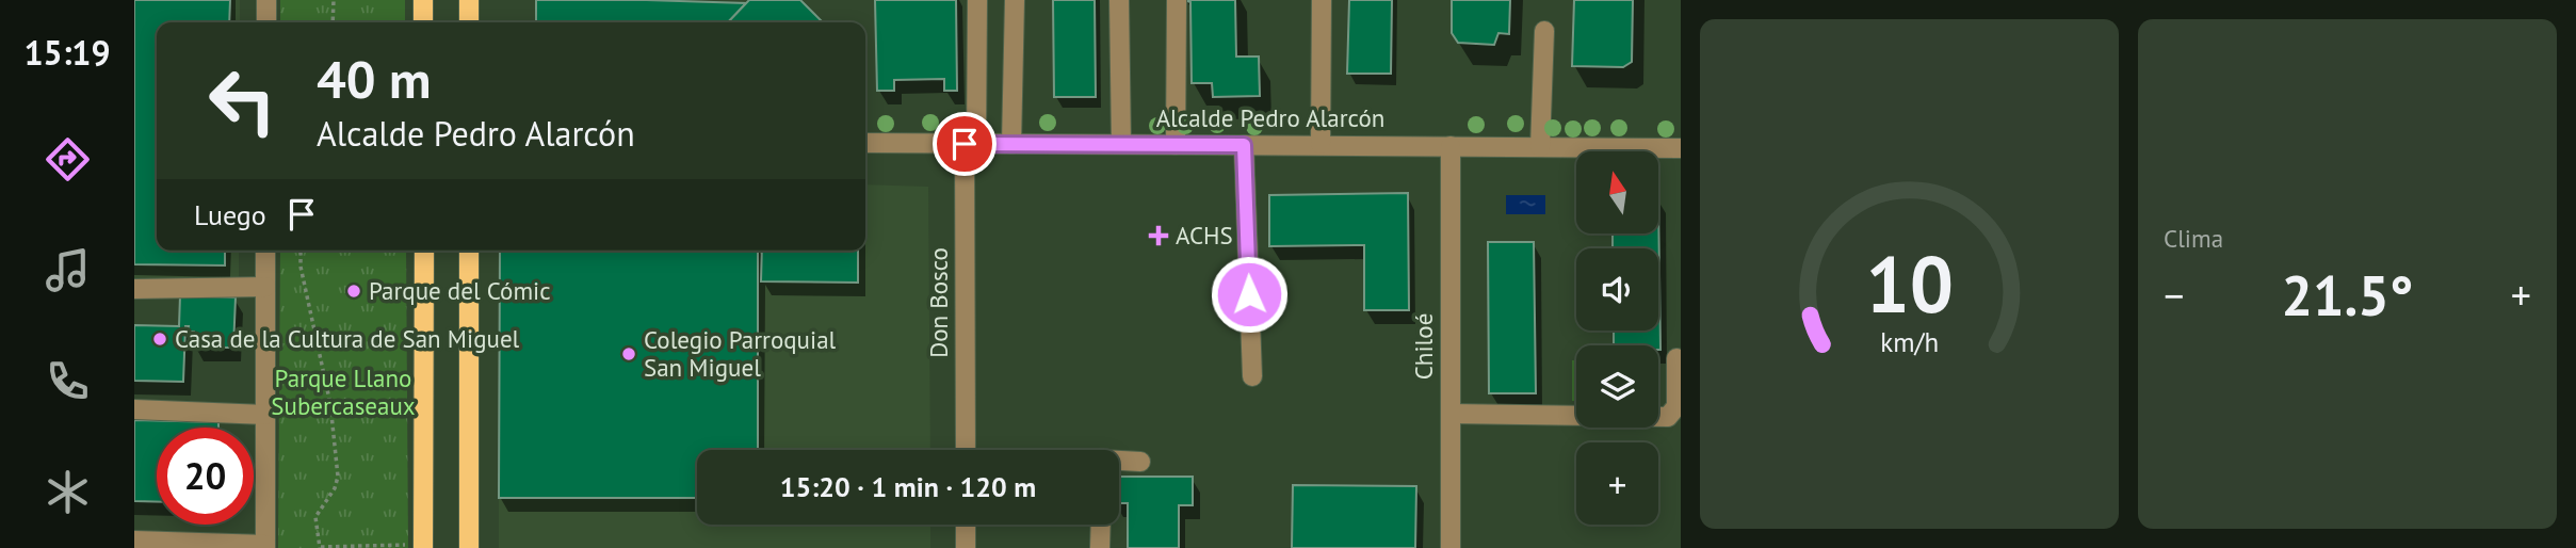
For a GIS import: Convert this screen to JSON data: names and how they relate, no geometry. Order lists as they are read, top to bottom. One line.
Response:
{"streets":{"street":["Alcalde Pedro Alarcón","Don Bosco","Chiloé"]},"crossings":[["Alcalde Pedro Alarcón","Don Bosco"],["Alcalde Pedro Alarcón","Chiloé"]],"parks":["Parque Llano Subercaseaux"],"places":{"health":["ACHS"],"other":["Parque del Cómic","Casa de la Cultura de San Miguel","Colegio Parroquial San Miguel"]},"north":"top","page":{"tabs":"15:19","tile":"Clima","turn":["40 m","Alcalde Pedro Alarcón"],"map_buttons":"+","then":"Luego","heat":["−","21.5°","+"],"limit":"20","trip":"15:20 · 1 min · 120 m","gauge":["10","km/h"]}}
